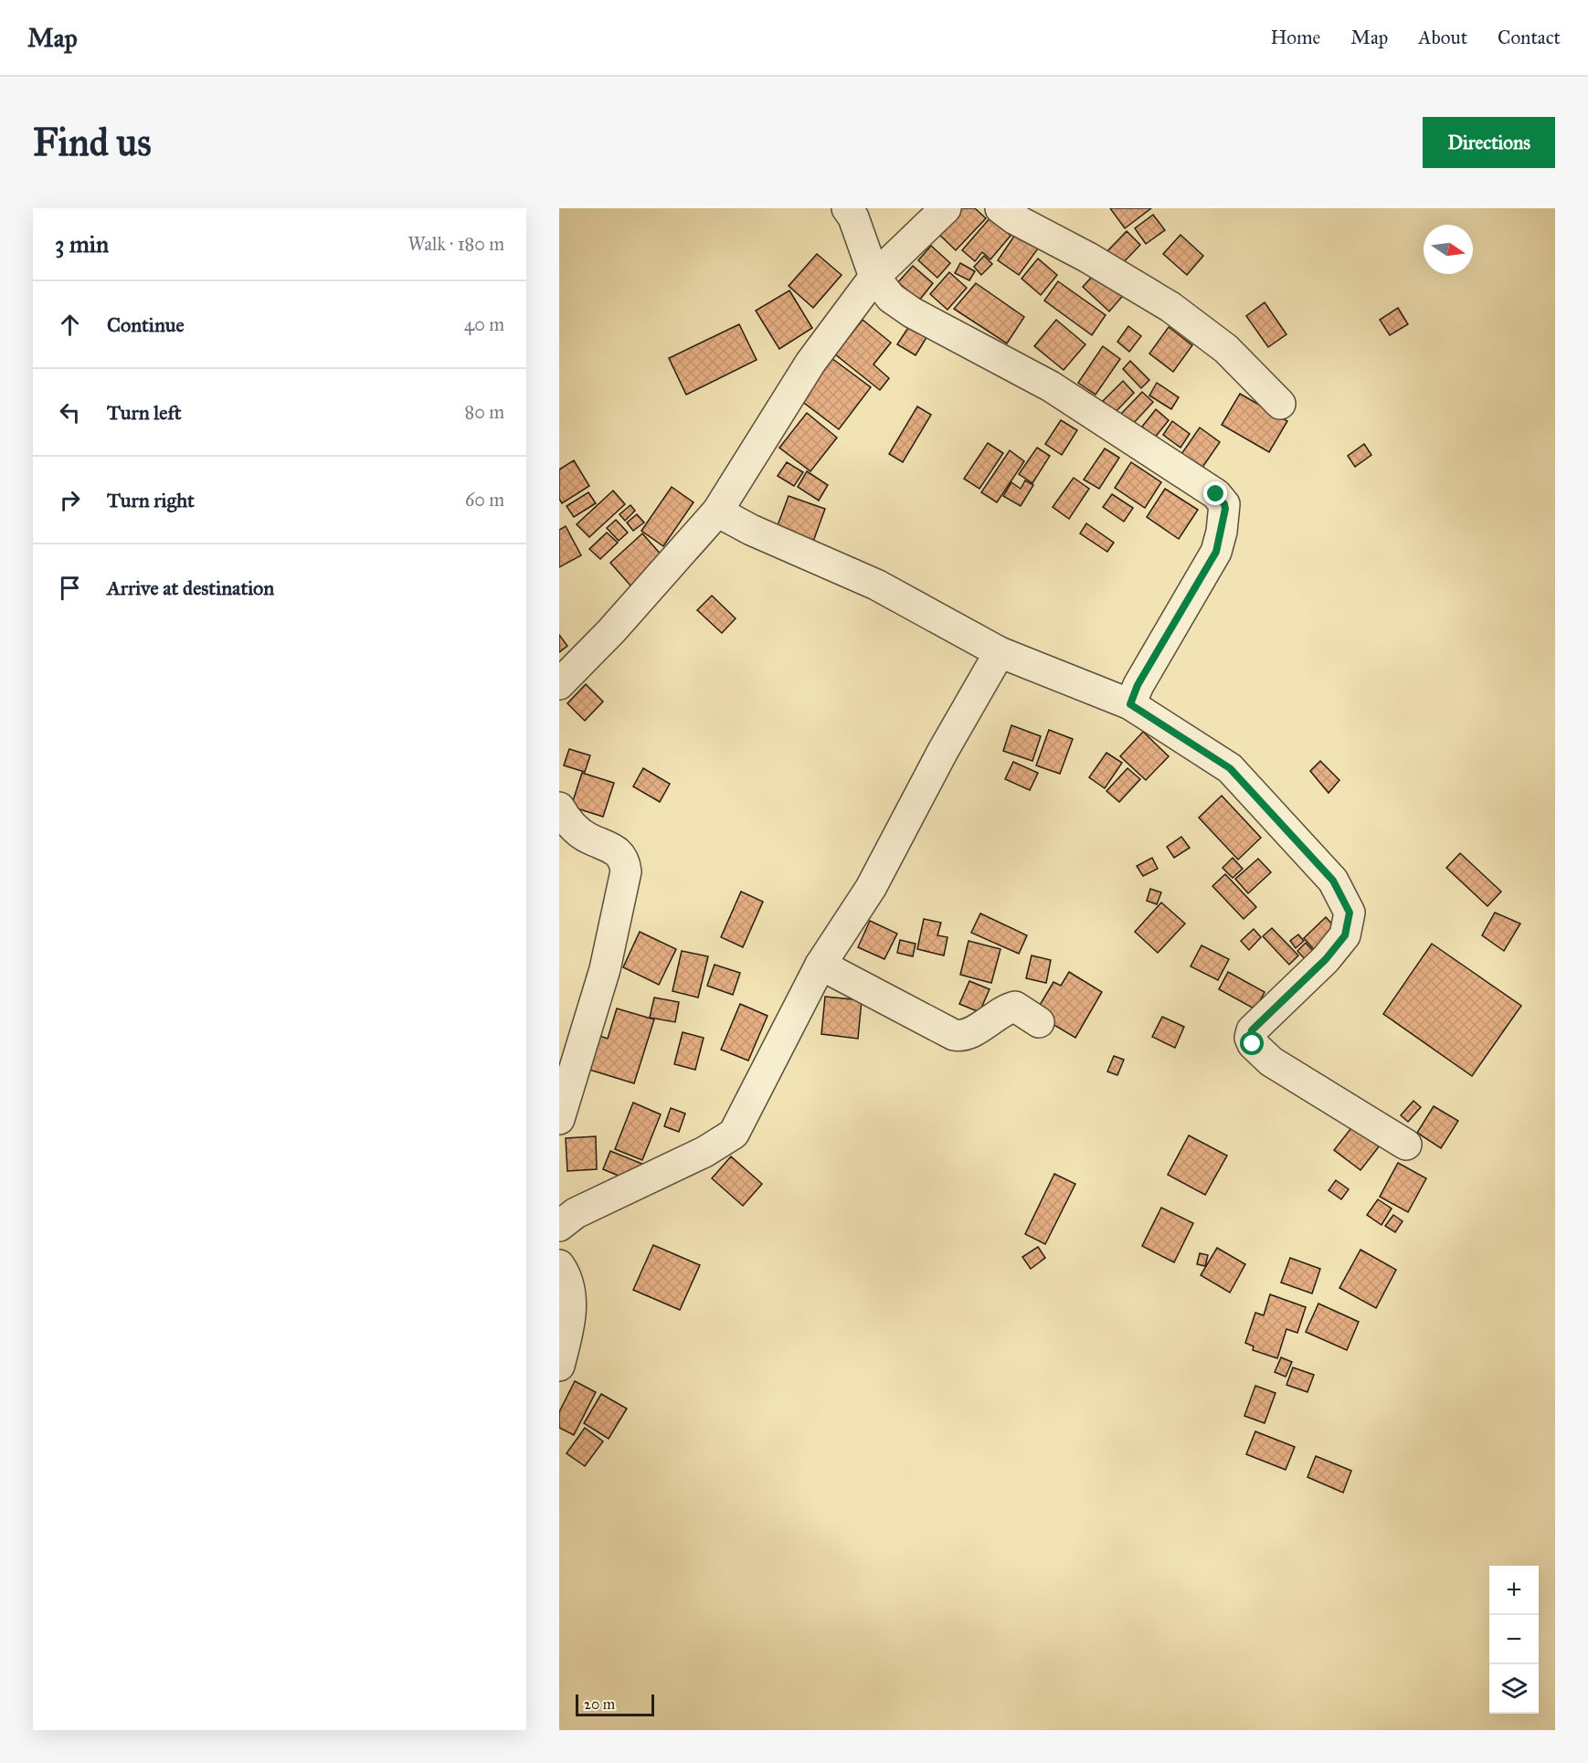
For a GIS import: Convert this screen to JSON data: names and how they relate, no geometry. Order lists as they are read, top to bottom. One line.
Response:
{"scale_bar":"20 m","north":"right","page":{"header":"Map","nav":["Home","Map","About","Contact"],"buttons":"Directions","title":"Find us","heading":["3 min","Walk · 180 m"],"list":[["Continue","40 m"],["Turn left","80 m"],["Turn right","60 m"],"Arrive at destination"],"map_buttons":["+","−"],"scale":"20 m"}}
